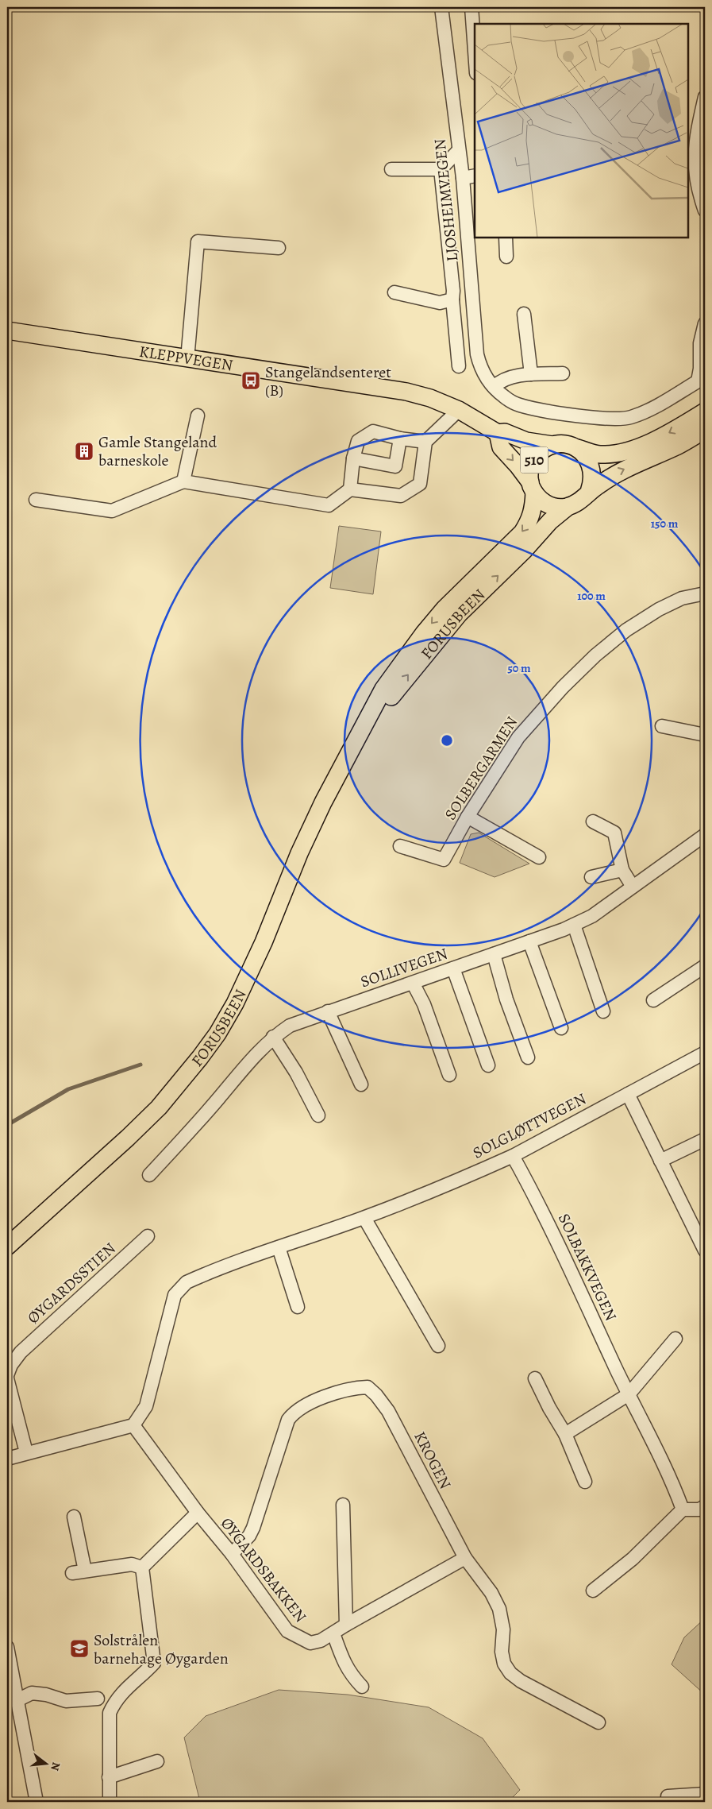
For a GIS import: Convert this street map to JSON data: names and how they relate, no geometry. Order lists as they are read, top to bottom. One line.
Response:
{"streets":{"main road":["KLEPPVEGEN","510","FORUSBEEN"],"street":["LJOSHEIMVEGEN","SOLBERGARMEN","SOLLIVEGEN","SOLGLØTTVEGEN","SOLBAKKVEGEN","ØYGARDSSTIEN","KROGEN","ØYGARDSBAKKEN"]},"crossings":[["KLEPPVEGEN","510"],["KLEPPVEGEN","FORUSBEEN"],["510","FORUSBEEN"],["SOLGLØTTVEGEN","SOLBAKKVEGEN"],["SOLGLØTTVEGEN","ØYGARDSBAKKEN"],["KROGEN","ØYGARDSBAKKEN"]],"places":{"bus stop":["Stangelandsenteret (B)"],"building":["Gamle Stangeland barneskole"],"school or university":["Solstrålen barnehage Øygarden"]},"north":"right","rings":["150 m","100 m","50 m"]}
